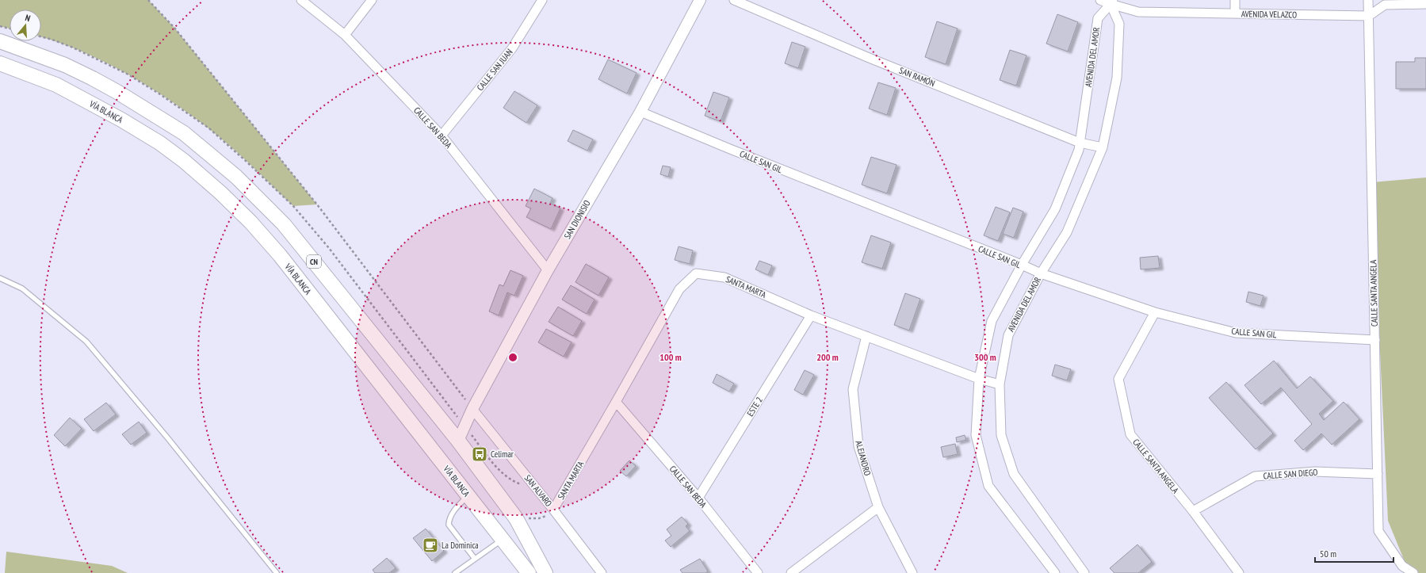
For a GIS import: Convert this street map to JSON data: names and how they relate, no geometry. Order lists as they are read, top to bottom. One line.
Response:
{"streets":{"highway":["VÍA BLANCA","CN"],"street":["AVENIDA VELAZCO","AVENIDA DEL AMOR","CALLE SAN JUAN","SAN RAMÓN","CALLE SAN BEDA","CALLE SAN GIL","SAN DIONISIO","SANTA MARTA","CALLE SANTA ANGELA","ESTE 2","ALEJANDRO","CALLE SAN DIEGO","SAN ALVARO"]},"crossings":[["AVENIDA VELAZCO","AVENIDA DEL AMOR"],["AVENIDA VELAZCO","CALLE SANTA ANGELA"],["AVENIDA DEL AMOR","SAN RAMÓN"],["AVENIDA DEL AMOR","CALLE SAN GIL"],["AVENIDA DEL AMOR","SANTA MARTA"],["CALLE SAN JUAN","CALLE SAN BEDA"],["CALLE SAN BEDA","SAN DIONISIO"],["CALLE SAN BEDA","SANTA MARTA"],["CALLE SAN BEDA","ESTE 2"],["CALLE SAN GIL","SAN DIONISIO"],["CALLE SAN GIL","CALLE SANTA ANGELA"],["SAN DIONISIO","CN"],["SAN DIONISIO","SAN ALVARO"],["SANTA MARTA","ESTE 2"],["SANTA MARTA","ALEJANDRO"],["SANTA MARTA","SAN ALVARO"],["CALLE SANTA ANGELA","CALLE SAN DIEGO"]],"places":{"bus stop":["Celimar"],"cafe":["La Dominica"]},"scale_bar":"50 m","north":"top","rings":["100 m","200 m","300 m"]}
